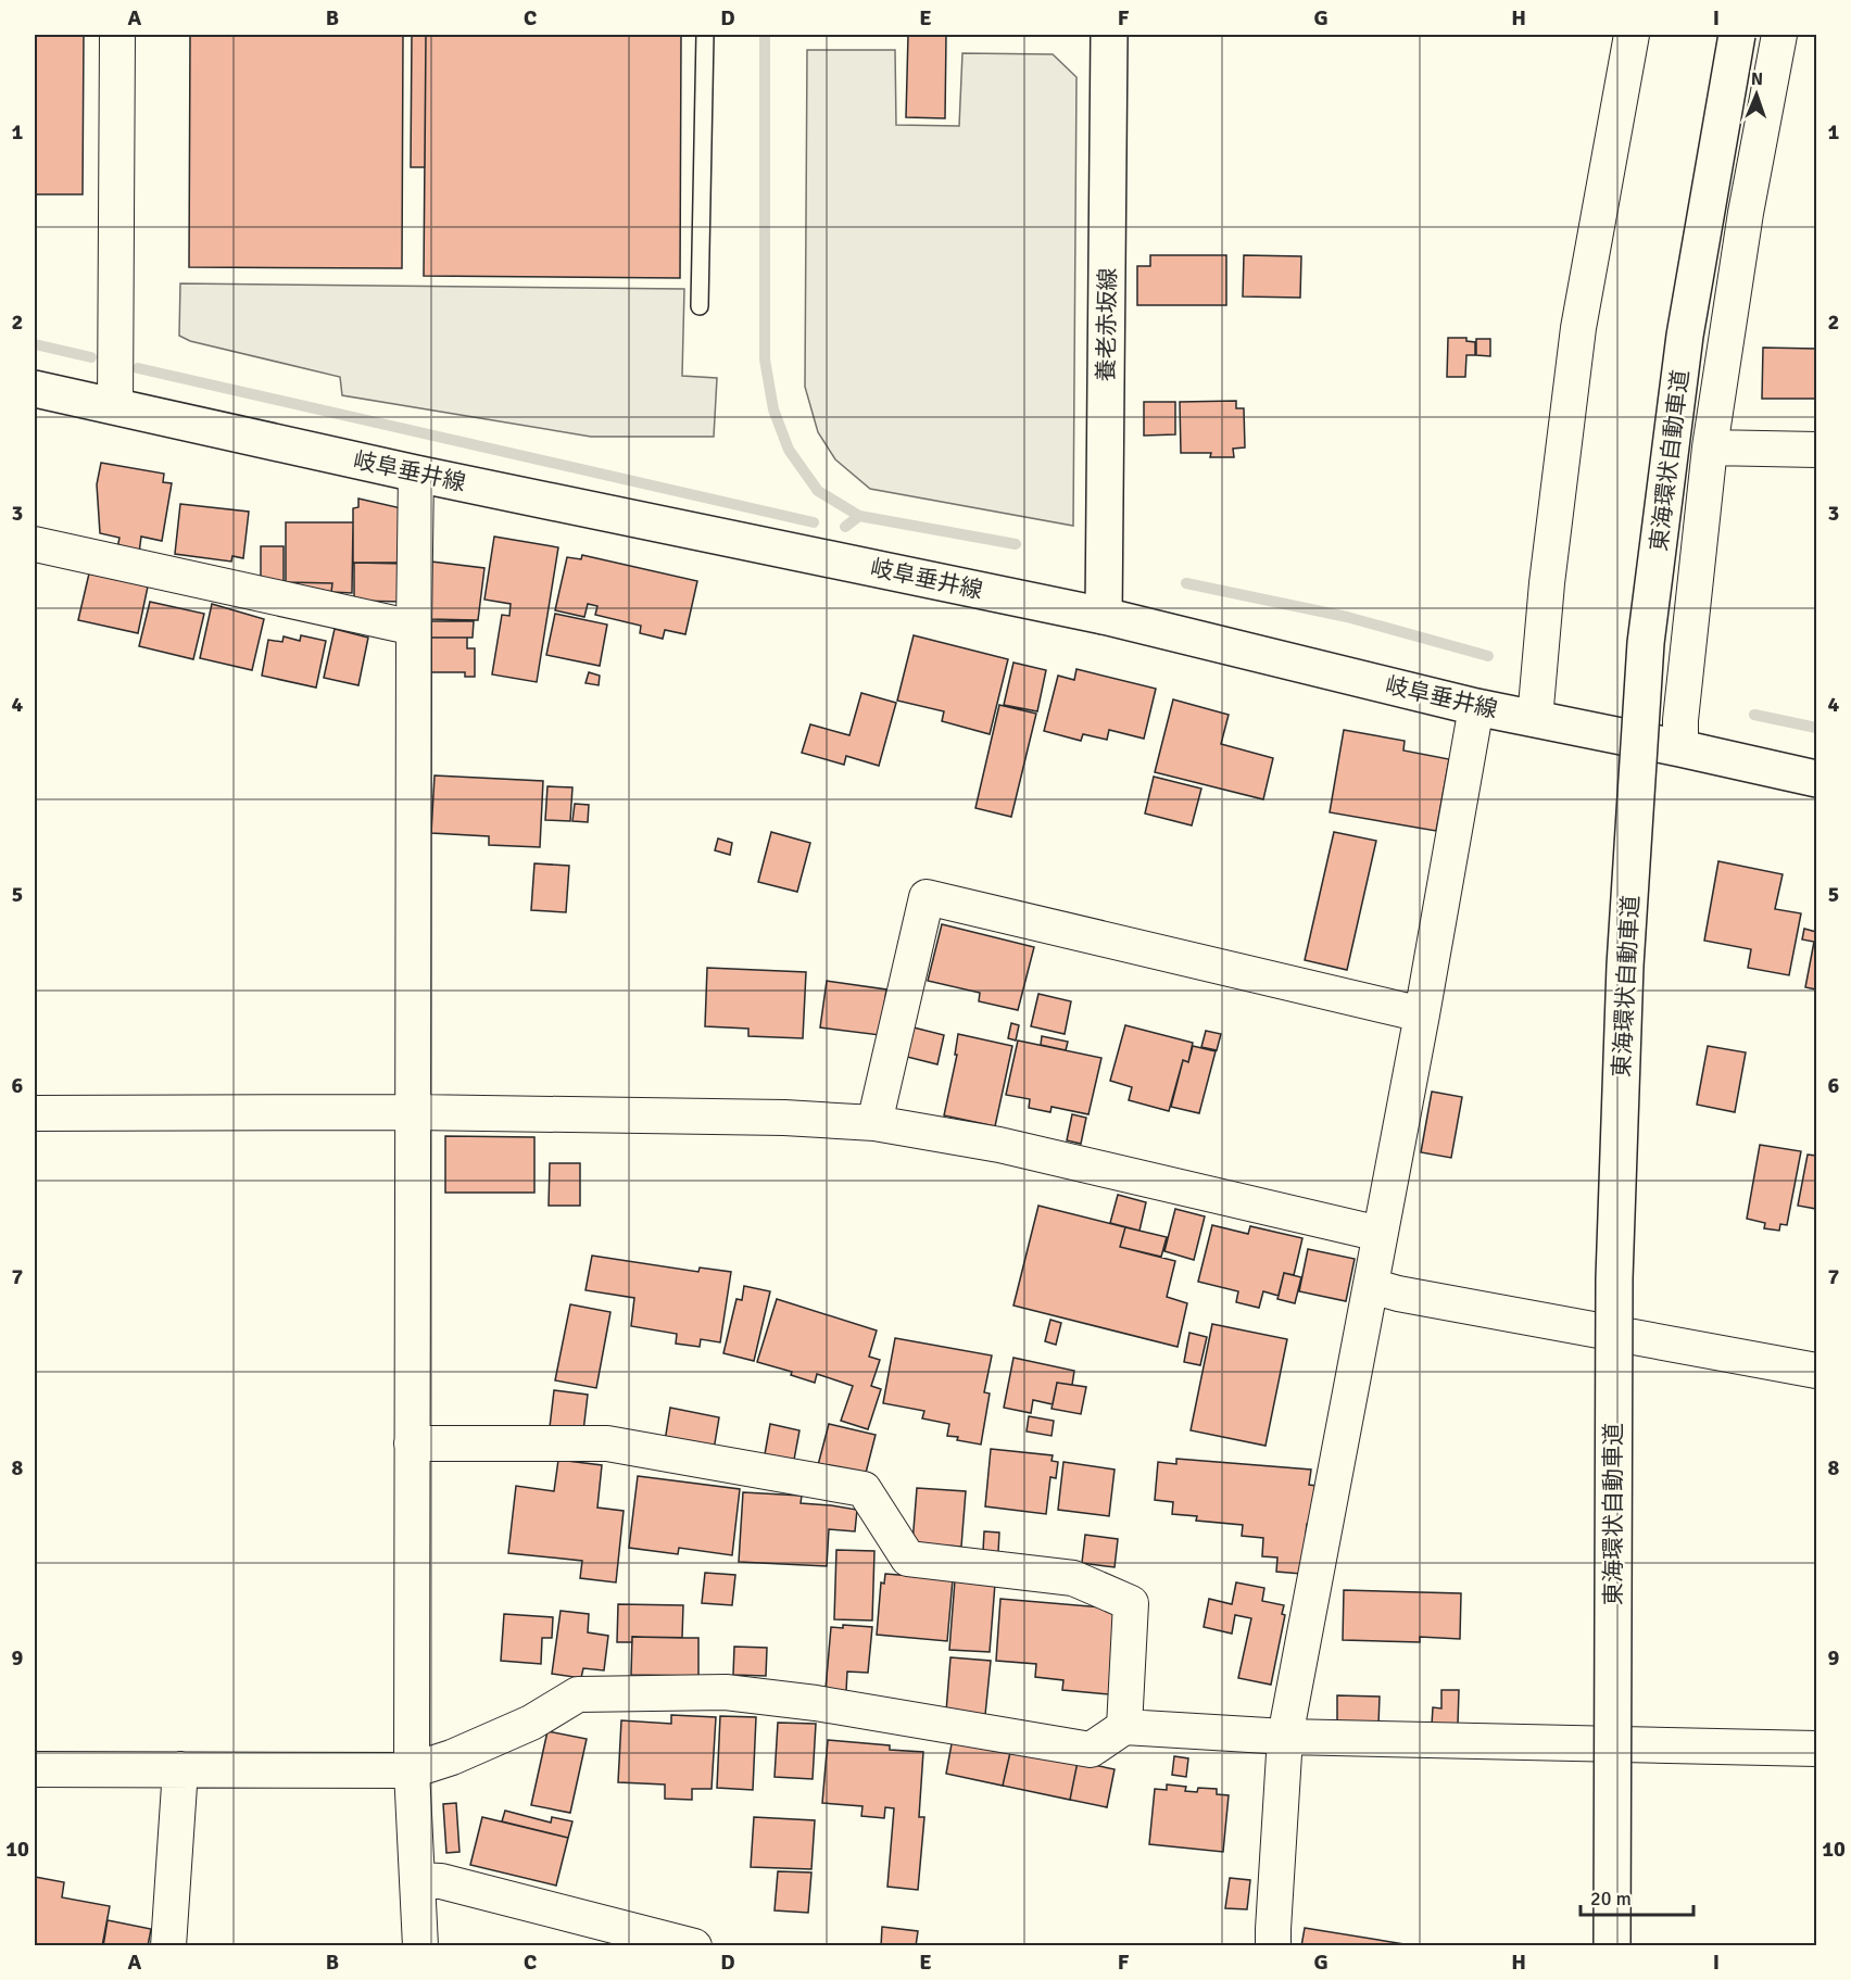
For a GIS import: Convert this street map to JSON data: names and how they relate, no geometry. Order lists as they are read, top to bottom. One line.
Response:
{"streets":{"main road":["養老赤坂線","東海環状自動車道","岐阜垂井線"]},"crossings":[["養老赤坂線","岐阜垂井線"]],"scale_bar":"20 m","north":"top","grid":{"columns":["A","B","C","D","E","F","G","H","I"],"rows":["1","2","3","4","5","6","7","8","9","10"]}}
